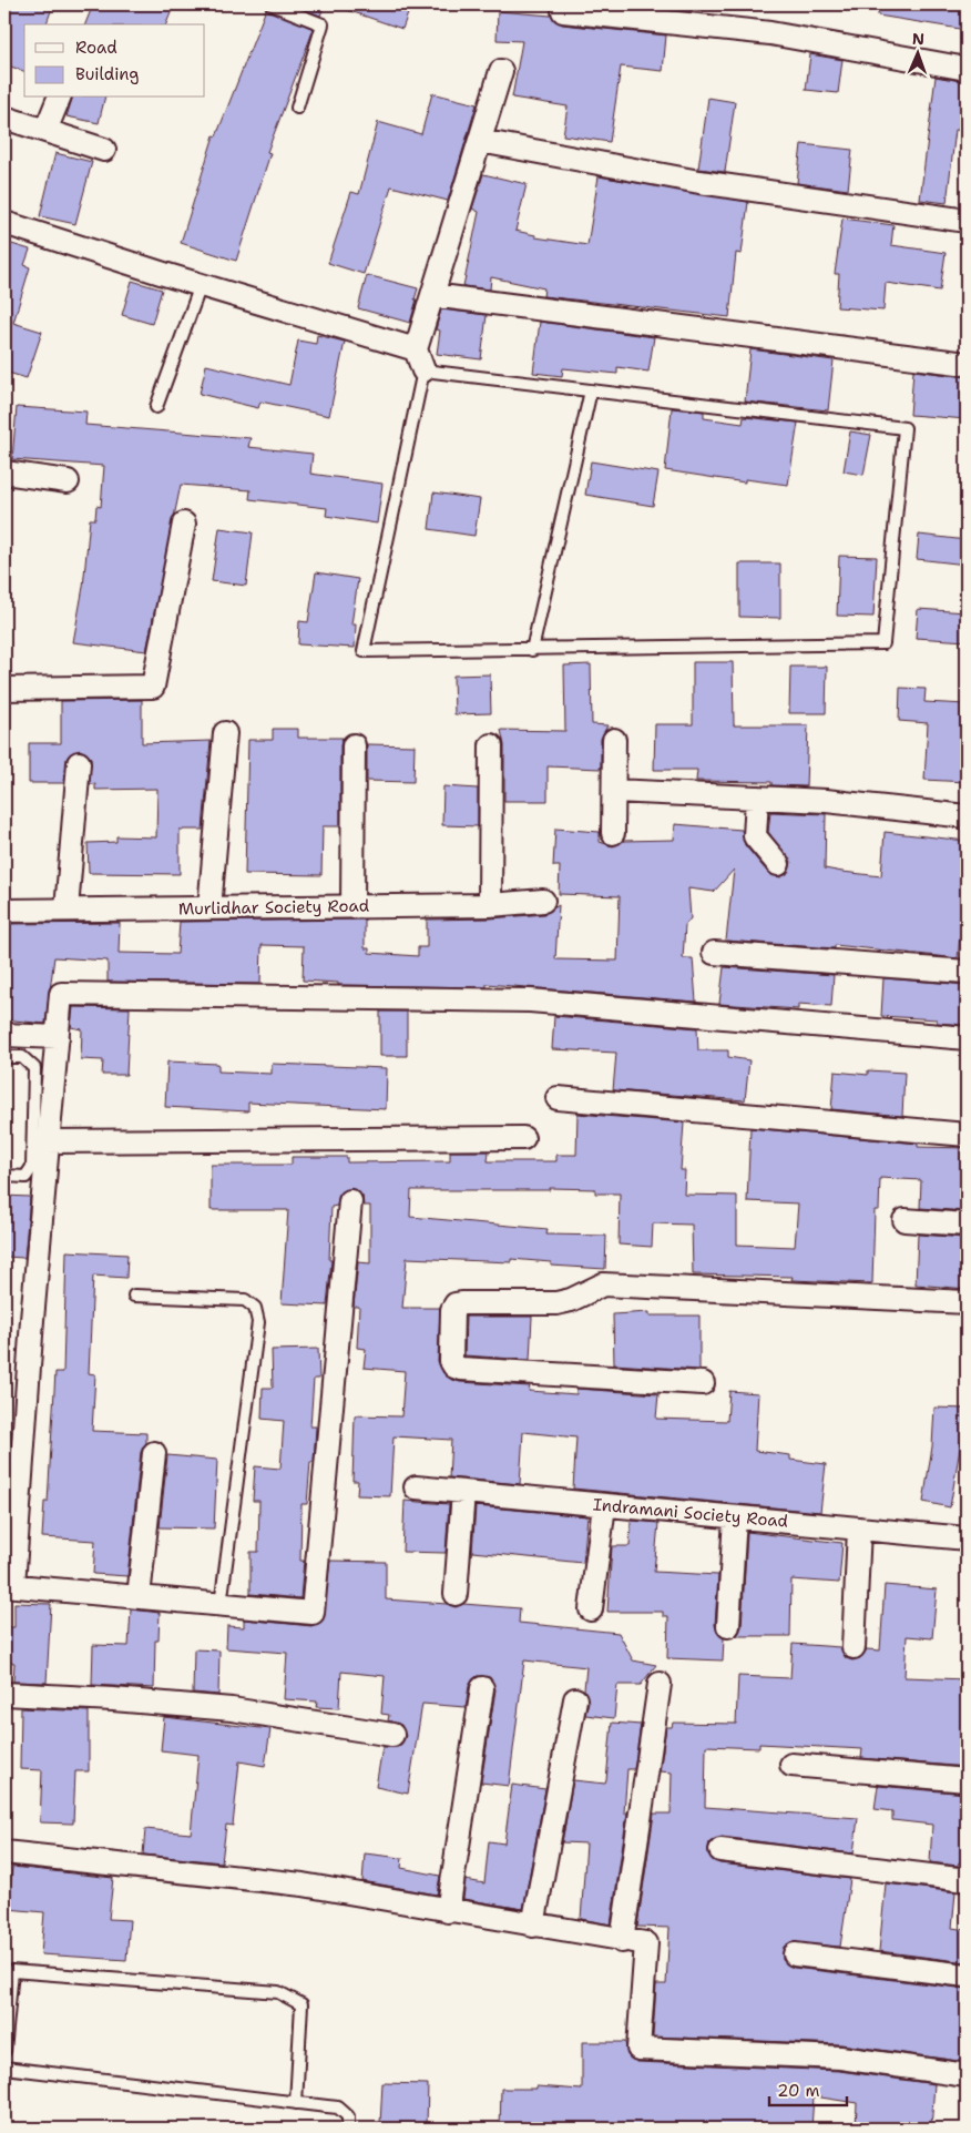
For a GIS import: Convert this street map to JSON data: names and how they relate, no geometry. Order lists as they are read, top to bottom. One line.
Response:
{"streets":{"street":["Murlidhar Society Road","Indramani Society Road"]},"legend":["Road","Building"],"scale_bar":"20 m","north":"top"}
